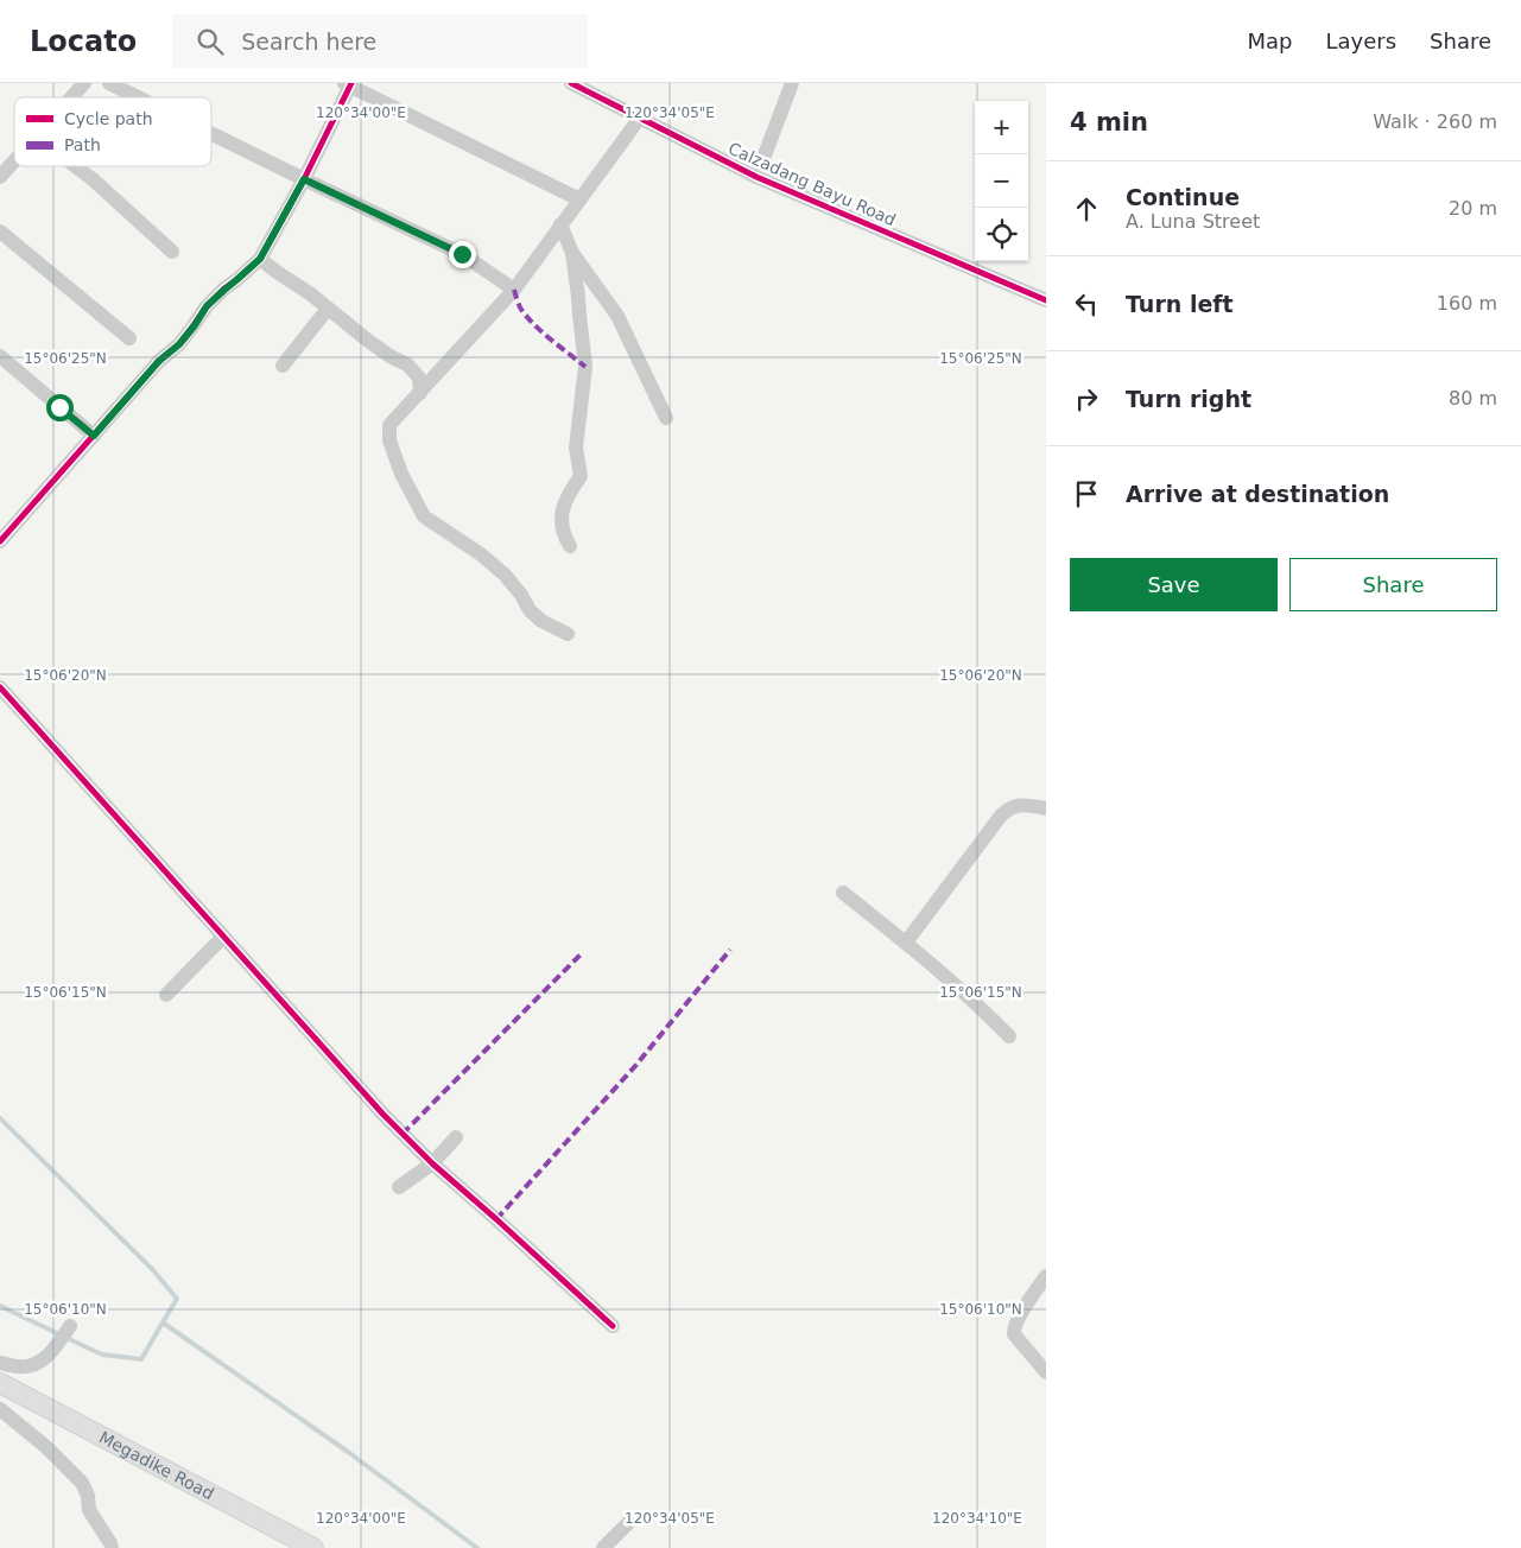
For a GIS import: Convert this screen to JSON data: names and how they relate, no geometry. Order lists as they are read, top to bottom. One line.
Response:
{"streets":{"main road":["Megadike Road"],"street":["Calzadang Bayu Road"]},"legend":["Cycle path","Path"],"page":{"header":"Locato","search":"Search here","nav":["Map","Layers","Share"],"heading":["4 min","Walk · 260 m"],"map_buttons":["+","−"],"list":[["Continue","A. Luna Street","20 m"],["Turn left","160 m"],["Turn right","80 m"],"Arrive at destination"],"buttons":["Save","Share"]},"coordinates":["120°34'00\"E","120°34'05\"E","15°06'25\"N","15°06'20\"N","15°06'15\"N","15°06'10\"N","120°34'10\"E"]}
